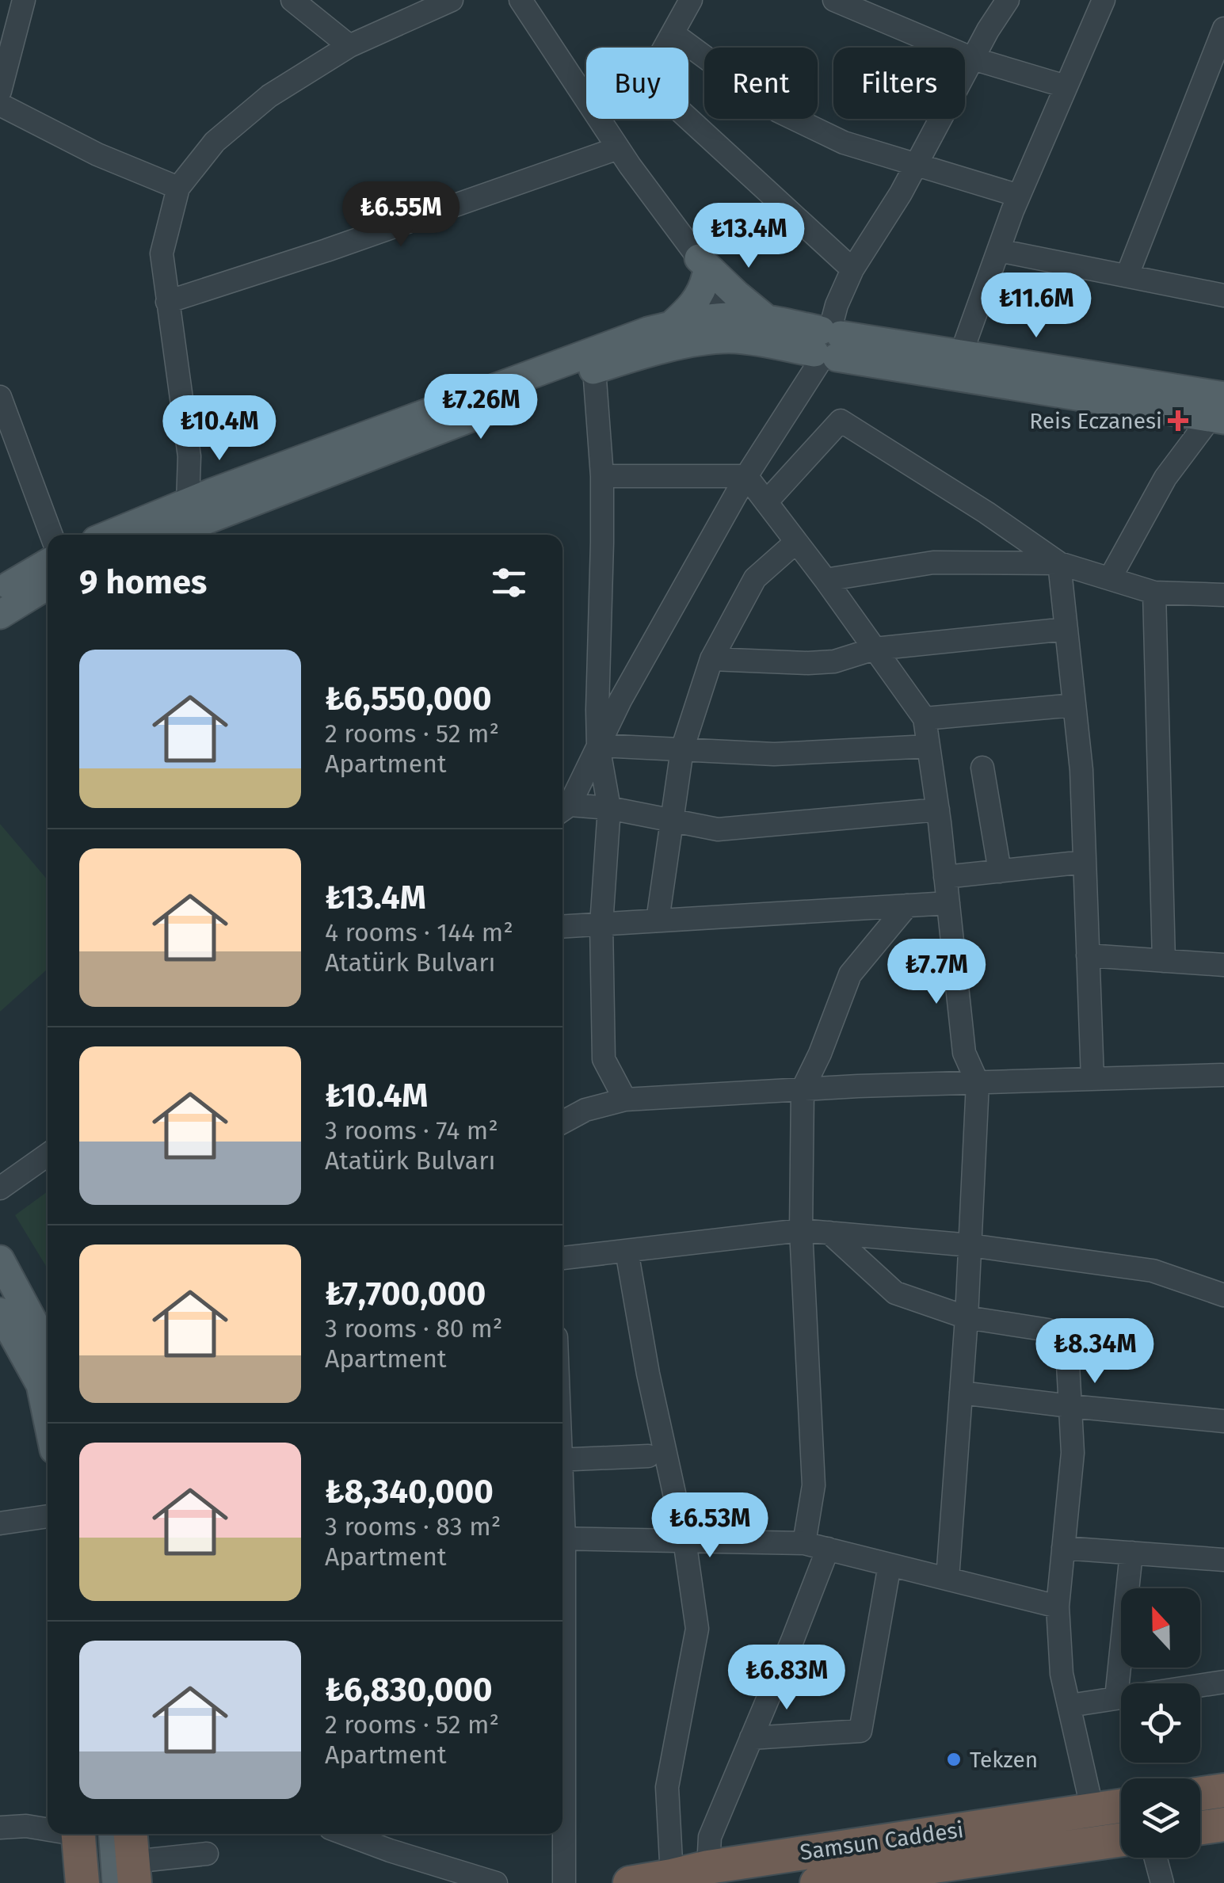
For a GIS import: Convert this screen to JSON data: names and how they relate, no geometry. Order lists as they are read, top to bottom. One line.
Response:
{"streets":{"highway":["Samsun Caddesi"]},"places":{"health":["Reis Eczanesi"],"other":["Tekzen"]},"north":"top","page":{"chip":["Buy","Rent","Filters"],"price":["₺6.55M","₺13.4M","₺11.6M","₺7.26M","₺10.4M","₺7.7M","₺8.34M","₺6.53M","₺6.83M"],"heading":"9 homes","list":[{"name":"₺6,550,000","note":"2 rooms · 52 m² · Apartment"},{"name":"₺13.4M","note":"4 rooms · 144 m² · Atatürk Bulvarı"},{"name":"₺10.4M","note":"3 rooms · 74 m² · Atatürk Bulvarı"},{"name":"₺7,700,000","note":"3 rooms · 80 m² · Apartment"},{"name":"₺8,340,000","note":"3 rooms · 83 m² · Apartment"},{"name":"₺6,830,000","note":"2 rooms · 52 m² · Apartment"}]}}
